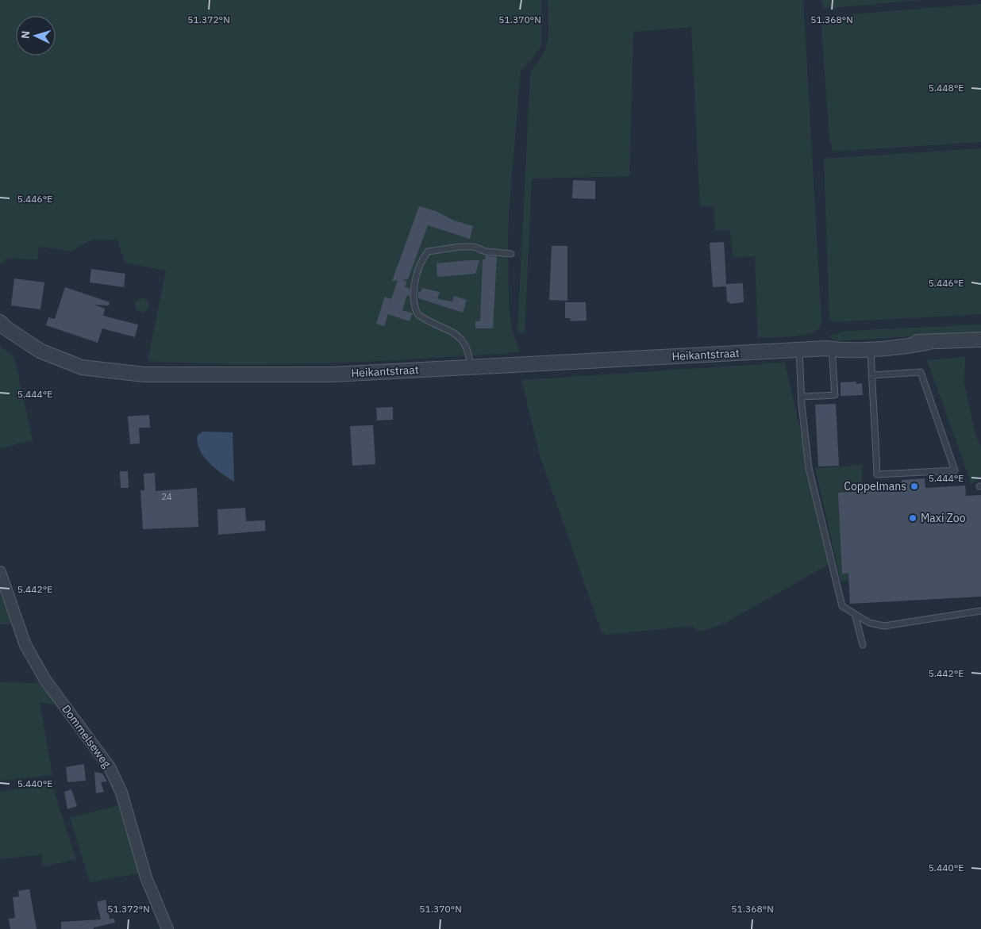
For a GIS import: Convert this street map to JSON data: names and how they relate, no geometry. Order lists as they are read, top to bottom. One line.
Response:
{"streets":{"street":["Heikantstraat","Dommelseweg"]},"places":["Coppelmans","Maxi Zoo"],"house_numbers":["24"],"north":"left","coordinates":["51.372°N","51.370°N","51.368°N","5.448°E","5.446°E","5.444°E","5.442°E","5.440°E"]}
